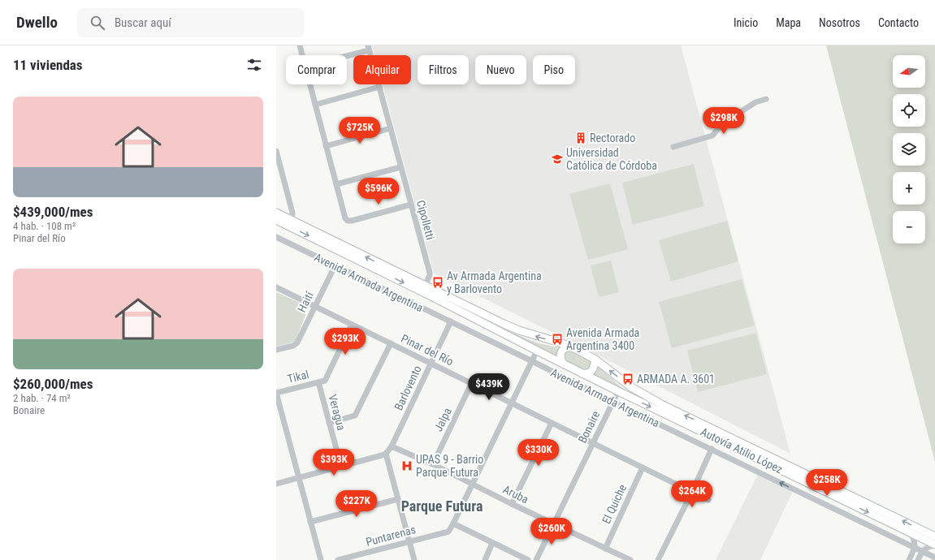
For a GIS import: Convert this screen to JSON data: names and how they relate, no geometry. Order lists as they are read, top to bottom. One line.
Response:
{"streets":{"main road":["Avenida Armada Argentina","Autovía Atilio López"],"street":["Cipolletti","Haití","Pinar del Río","Tikal","Barlovento","Veragua","Jalpa","Bonaire","Aruba","El Quiche","Puntarenas"]},"crossings":[["Cipolletti","Avenida Armada Argentina"],["Avenida Armada Argentina","Haití"],["Avenida Armada Argentina","Barlovento"],["Avenida Armada Argentina","Bonaire"],["Avenida Armada Argentina","Autovía Atilio López"],["Haití","Pinar del Río"],["Pinar del Río","Tikal"],["Pinar del Río","Barlovento"],["Pinar del Río","Jalpa"],["Pinar del Río","Bonaire"],["Pinar del Río","El Quiche"],["Tikal","Veragua"],["Barlovento","Aruba"],["Jalpa","Aruba"],["Bonaire","Autovía Atilio López"],["Bonaire","Aruba"],["Aruba","El Quiche"]],"districts":["Parque Futura"],"places":{"building":["Rectorado"],"school or university":["Universidad Católica de Córdoba"],"bus stop":["Av Armada Argentina y Barlovento","Avenida Armada Argentina 3400","ARMADA A. 3601"],"hospital":["UPAS 9 - Barrio Parque Futura"]},"north":"left","page":{"header":"Dwello","search":"Buscar aquí","nav":["Inicio","Mapa","Nosotros","Contacto"],"heading":"11 viviendas","map_buttons":["+","−"],"chip":["Comprar","Alquilar","Filtros","Nuevo","Piso"],"list":[{"name":"$439,000/mes","note":"4 hab. · 108 m² · Pinar del Río"},{"name":"$260,000/mes","note":"2 hab. · 74 m² · Bonaire"}],"price":["$298K","$725K","$596K","$293K","$439K","$330K","$393K","$258K","$264K","$227K","$260K"]}}
